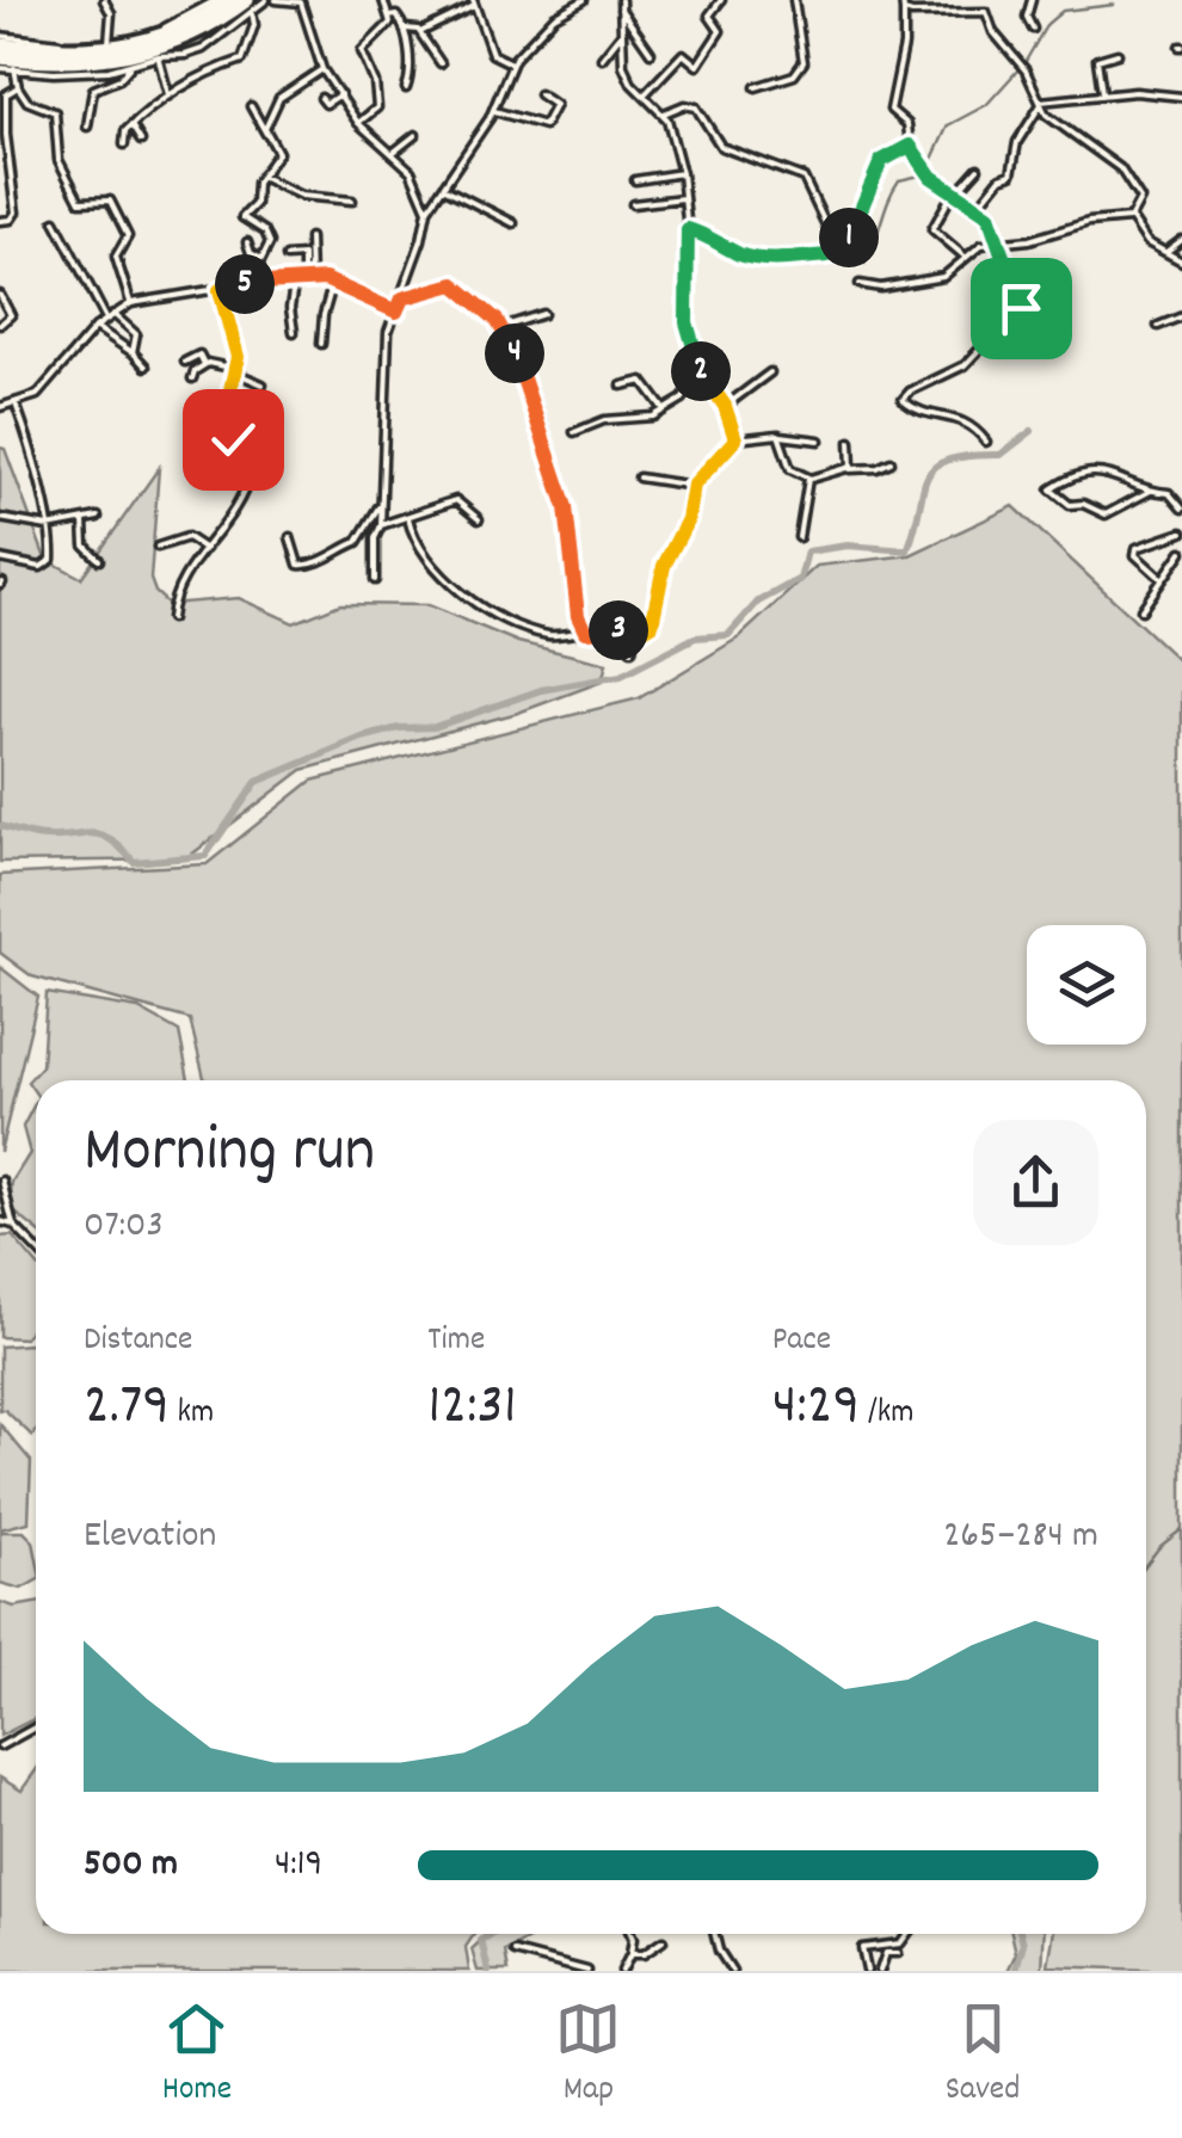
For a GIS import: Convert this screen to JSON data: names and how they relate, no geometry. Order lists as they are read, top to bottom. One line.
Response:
{"page":{"pins":["1","5","4","2","3"],"heading":["Morning run","07:03"],"stats":[["Distance","2.79 km"],["Time","12:31"],["Pace","4:29 /km"]],"chart":["Elevation","265–284 m"],"list":[{"name":"500 m","note":"4:19"}],"tabs":["Home","Map","Saved"]}}
